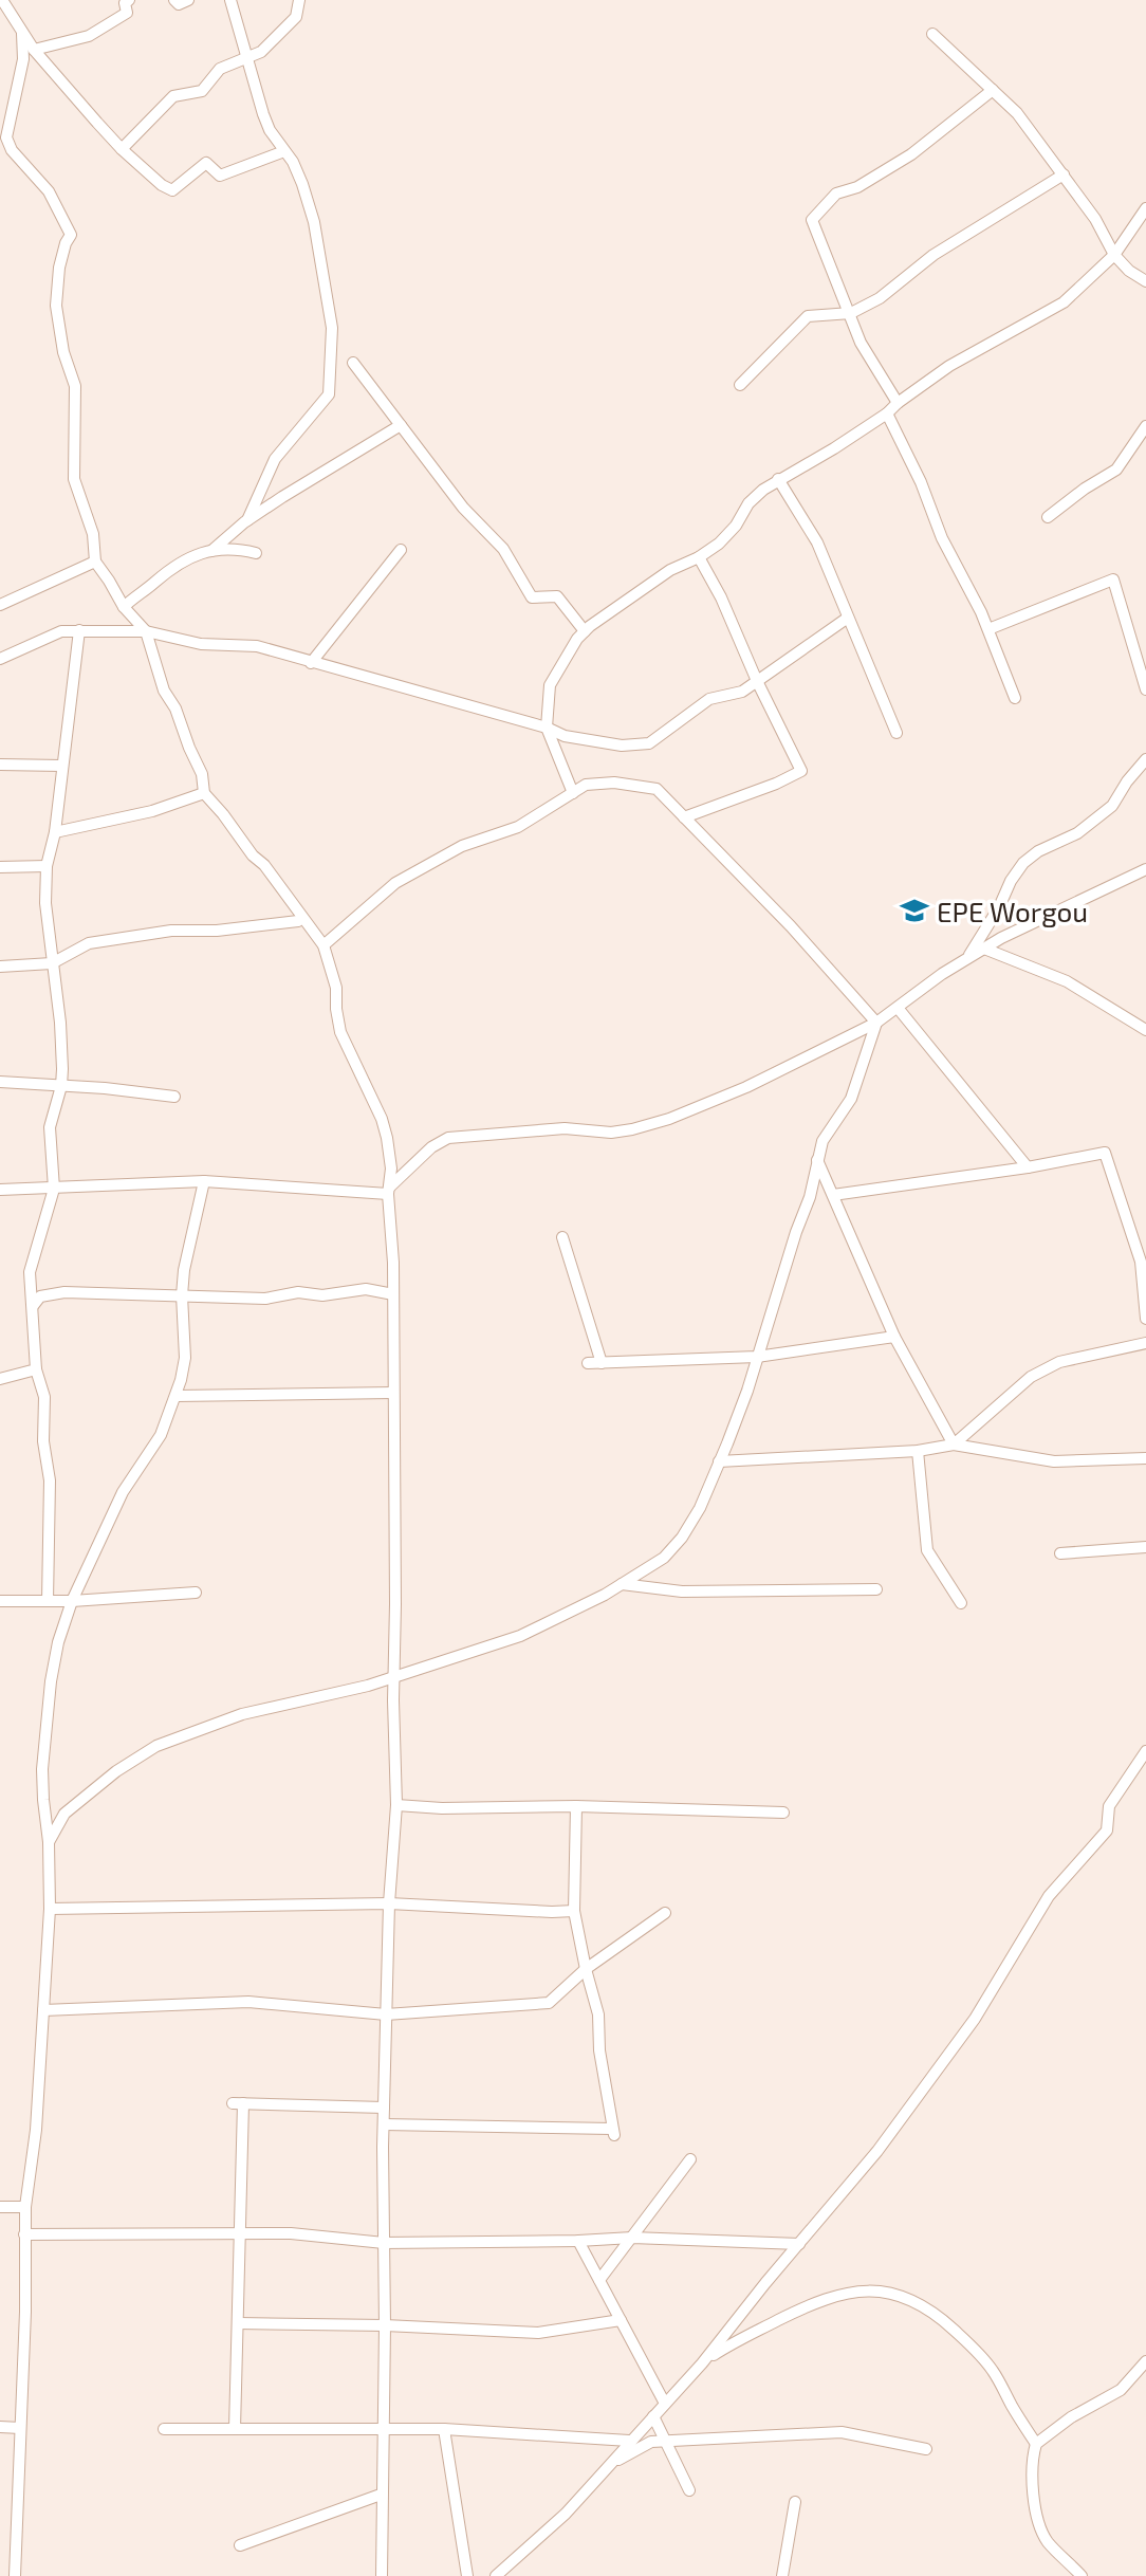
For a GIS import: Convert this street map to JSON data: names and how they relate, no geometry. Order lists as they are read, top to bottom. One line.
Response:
{"places":{"school or university":["EPE Worgou"]}}
